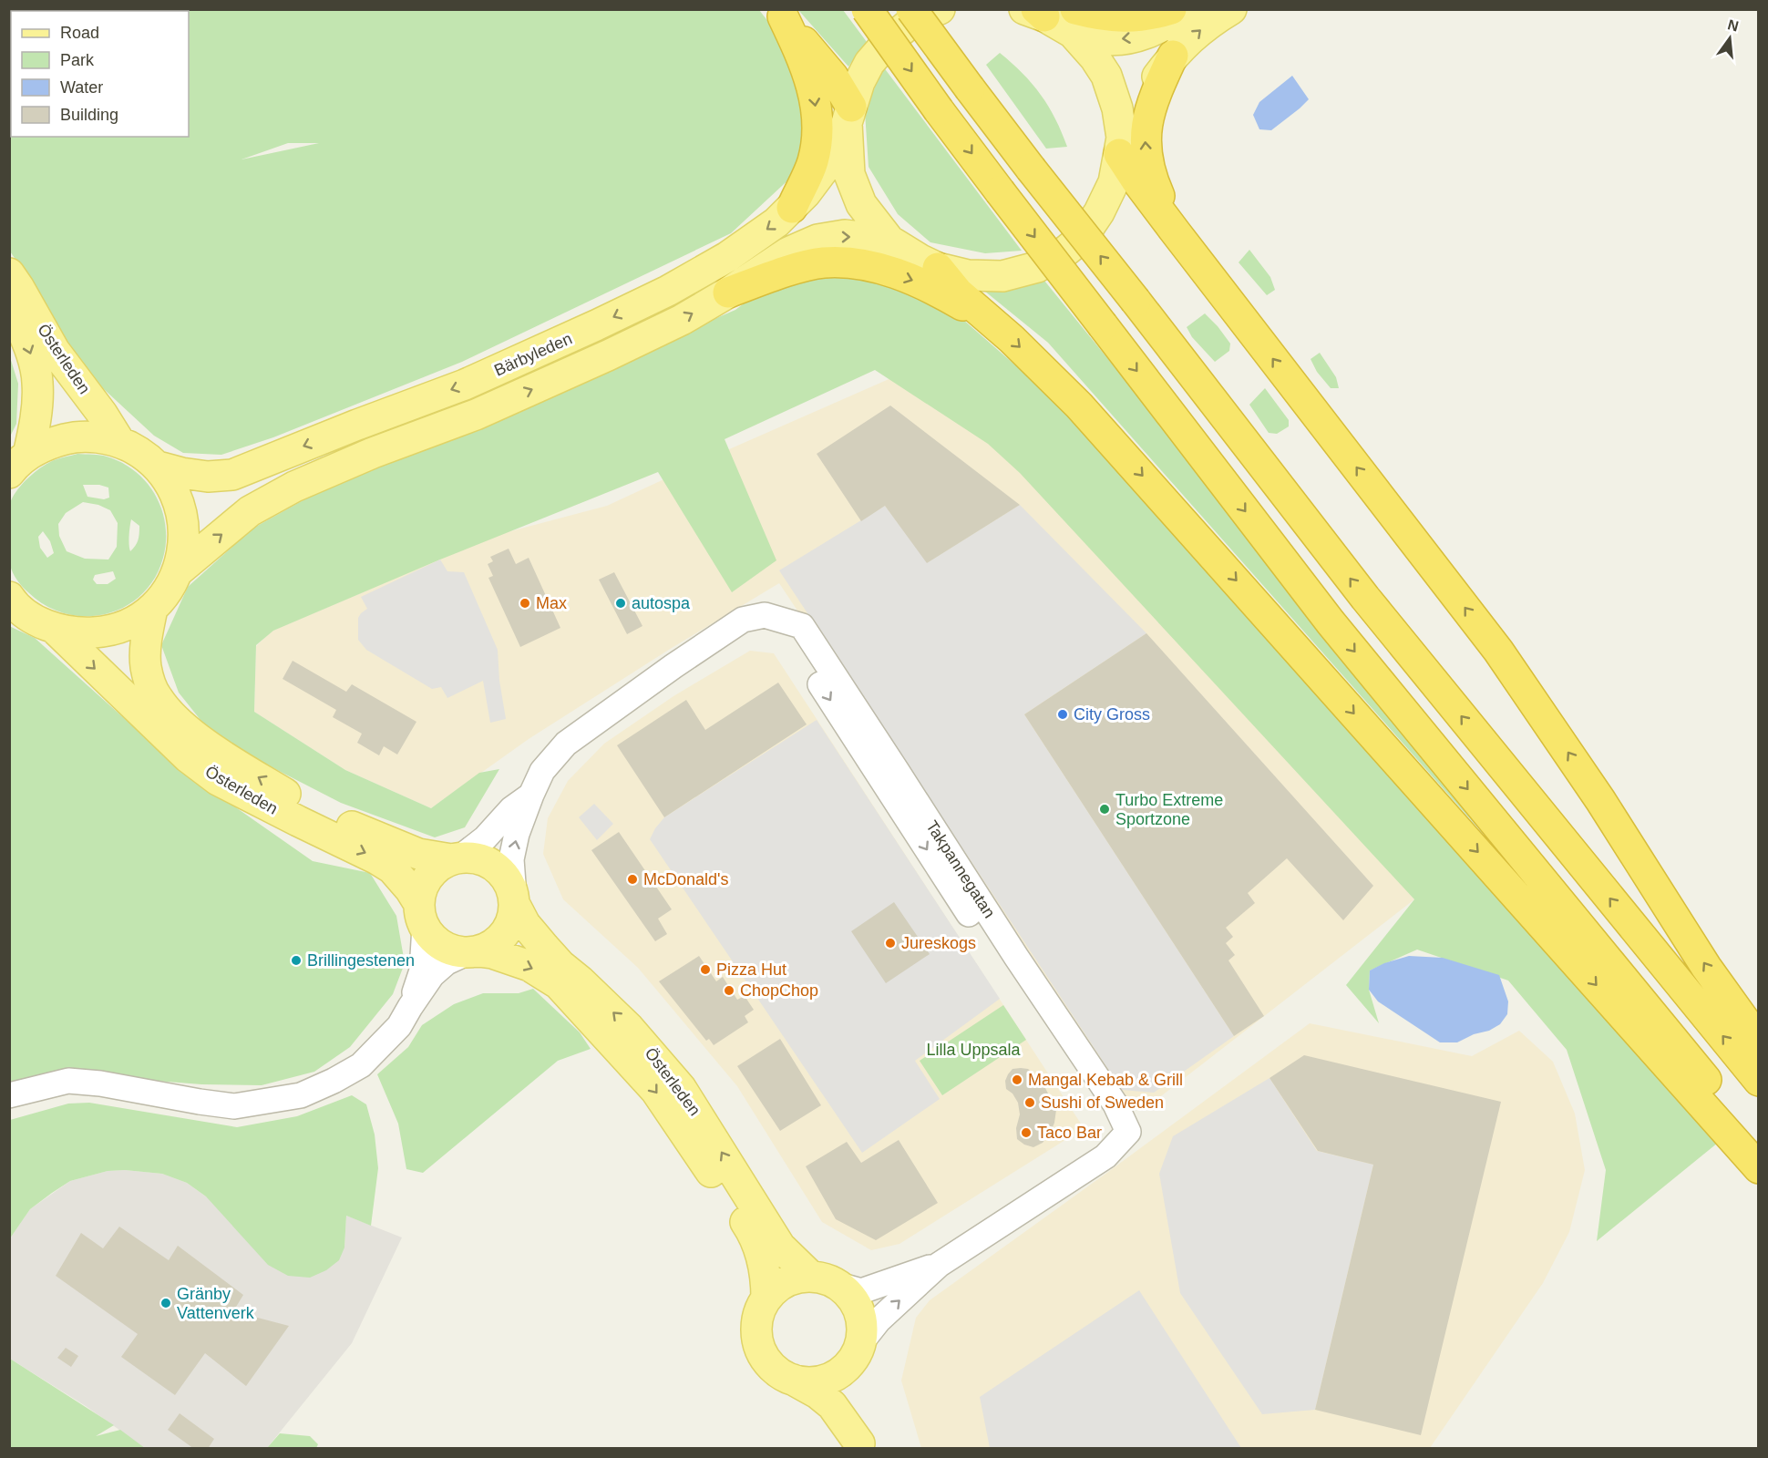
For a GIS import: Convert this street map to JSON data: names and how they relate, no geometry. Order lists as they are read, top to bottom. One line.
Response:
{"streets":{"main road":["Bärbyleden","Österleden"],"street":["Takpannegatan"]},"crossings":[["Österleden","Takpannegatan"]],"parks":["Lilla Uppsala"],"places":["Max","autospa","City Gross","Turbo Extreme Sportzone","McDonald's","Jureskogs","Brillingestenen","Pizza Hut","ChopChop","Mangal Kebab & Grill","Sushi of Sweden","Taco Bar","Gränby Vattenverk"],"legend":["Road","Park","Water","Building"],"north":"top"}
